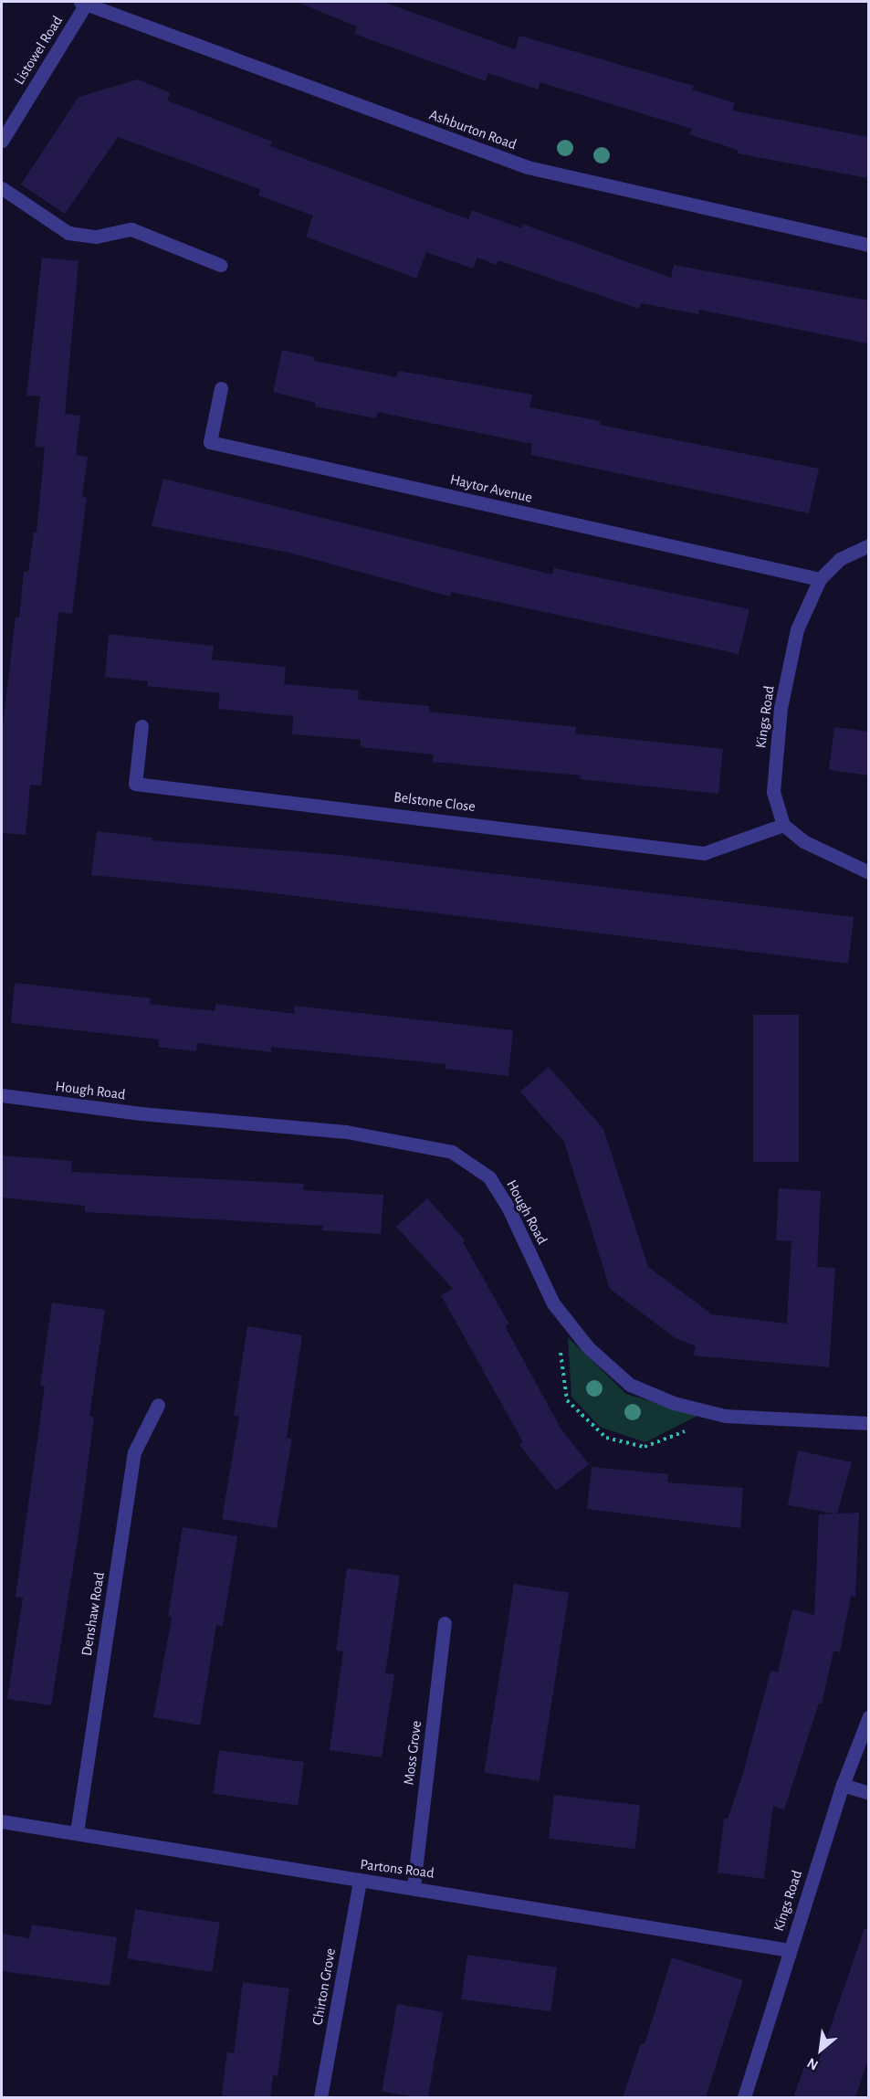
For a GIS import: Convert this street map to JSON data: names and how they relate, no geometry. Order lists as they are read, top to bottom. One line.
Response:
{"streets":{"street":["Listowel Road","Ashburton Road","Haytor Avenue","Kings Road","Belstone Close","Hough Road","Denshaw Road","Moss Grove","Partons Road","Chirton Grove"]},"crossings":[["Listowel Road","Ashburton Road"],["Haytor Avenue","Kings Road"],["Kings Road","Belstone Close"],["Kings Road","Partons Road"],["Denshaw Road","Partons Road"],["Moss Grove","Partons Road"],["Partons Road","Chirton Grove"]],"north":"bottom left"}
